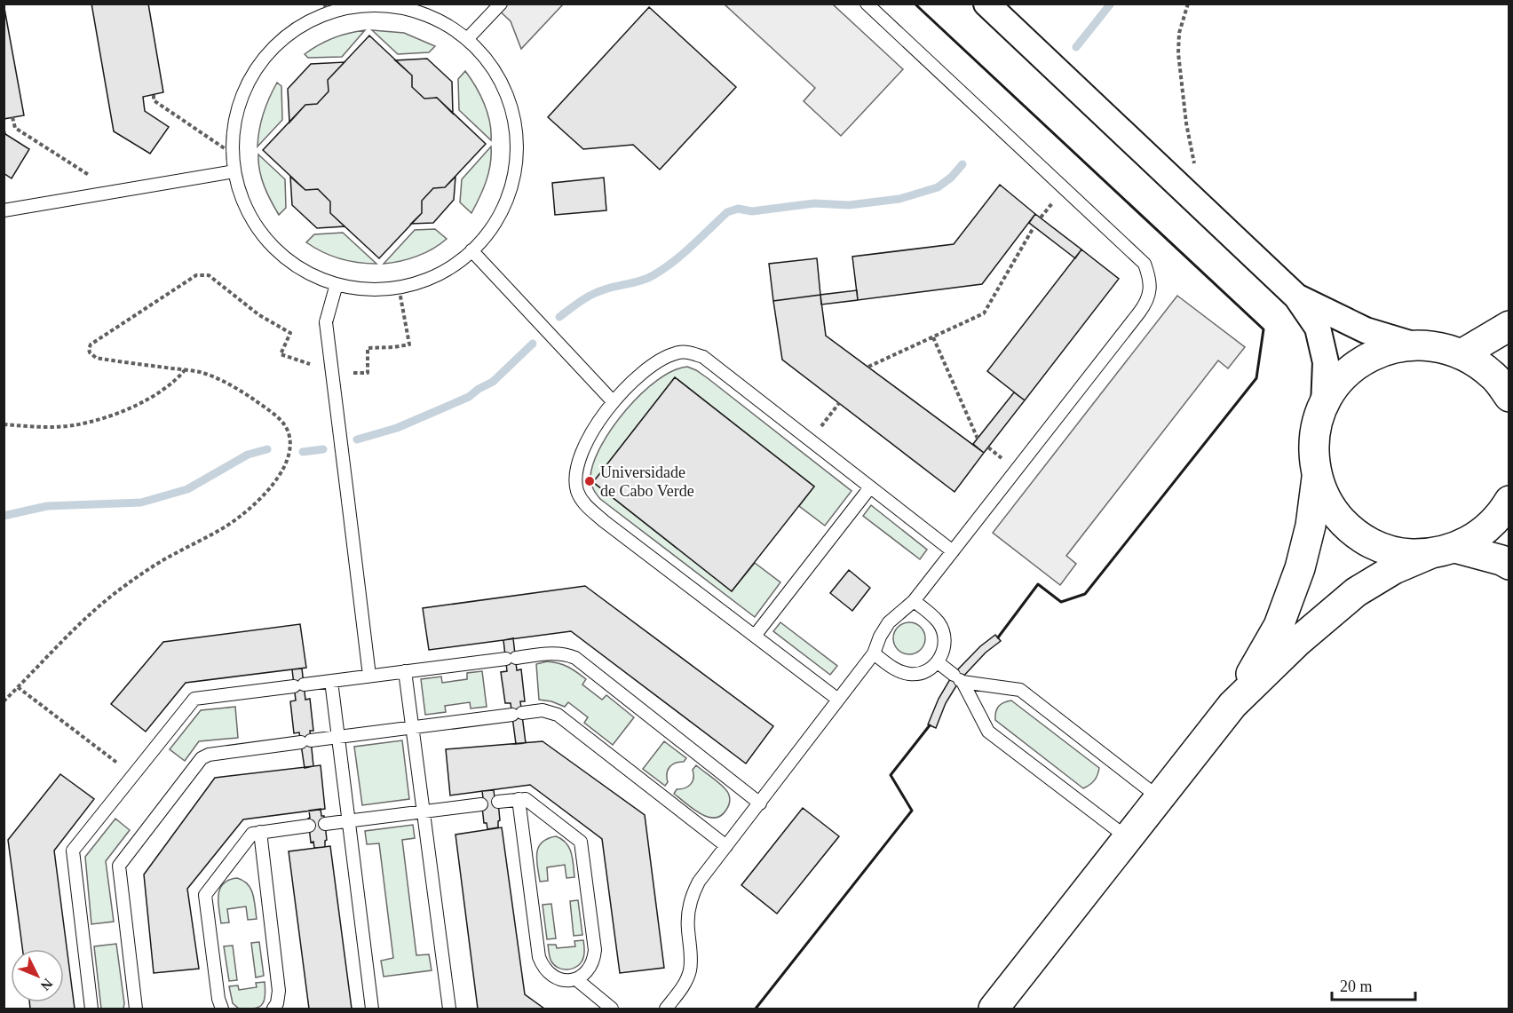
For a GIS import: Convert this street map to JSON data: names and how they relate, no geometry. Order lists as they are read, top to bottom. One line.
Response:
{"places":["Universidade de Cabo Verde"],"scale_bar":"20 m","north":"bottom right"}
